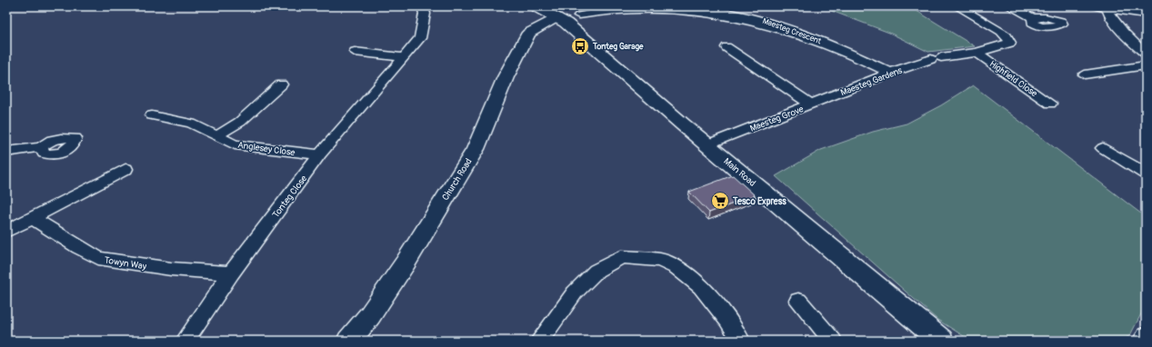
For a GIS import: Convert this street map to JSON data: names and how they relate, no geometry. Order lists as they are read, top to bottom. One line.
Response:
{"streets":{"main road":["Main Road"],"street":["Maesteg Crescent","Highfield Close","Maesteg Gardens","Maesteg Grove","Anglesey Close","Church Road","Tonteg Close","Towyn Way"]},"crossings":[["Maesteg Crescent","Maesteg Gardens"],["Maesteg Crescent","Main Road"],["Maesteg Crescent","Church Road"],["Highfield Close","Maesteg Gardens"],["Maesteg Gardens","Maesteg Grove"],["Maesteg Grove","Main Road"],["Anglesey Close","Tonteg Close"],["Main Road","Church Road"],["Tonteg Close","Towyn Way"]],"places":{"bus stop":["Tonteg Garage"],"supermarket":["Tesco Express"]}}
